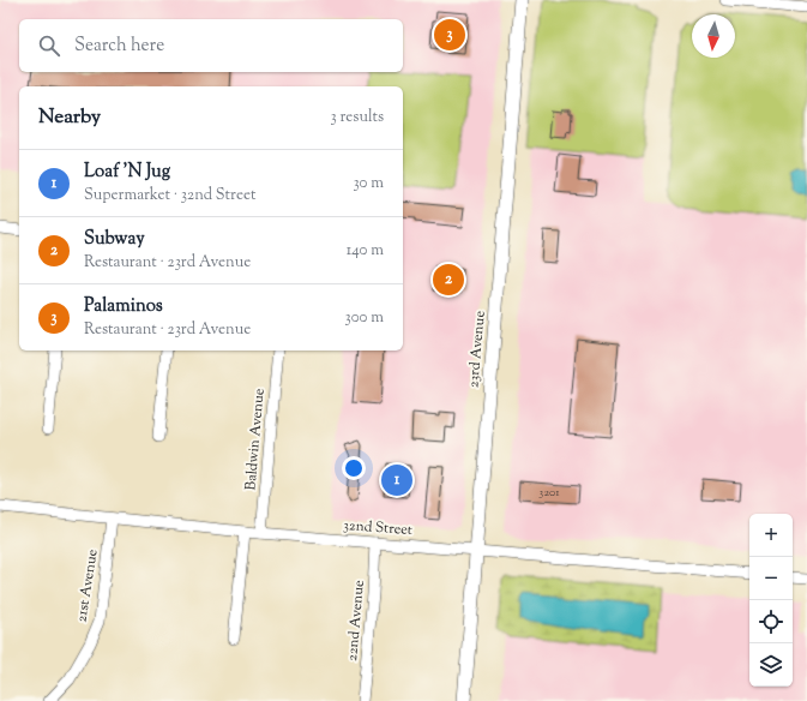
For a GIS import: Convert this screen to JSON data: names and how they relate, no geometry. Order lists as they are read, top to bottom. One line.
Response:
{"streets":{"main road":["23rd Avenue"],"street":["Baldwin Avenue","32nd Street","21st Avenue","22nd Avenue"]},"crossings":[["23rd Avenue","32nd Street"],["Baldwin Avenue","32nd Street"],["32nd Street","21st Avenue"],["32nd Street","22nd Avenue"]],"house_numbers":["3201"],"north":"bottom","page":{"pins":["3","2","1"],"search":"Search here","heading":["Nearby","3 results"],"list":[{"mark":"1","name":"Loaf 'N Jug","note":"Supermarket · 32nd Street","value":"30 m"},{"mark":"2","name":"Subway","note":"Restaurant · 23rd Avenue","value":"140 m"},{"mark":"3","name":"Palaminos","note":"Restaurant · 23rd Avenue","value":"300 m"}],"map_buttons":["+","−"]}}
